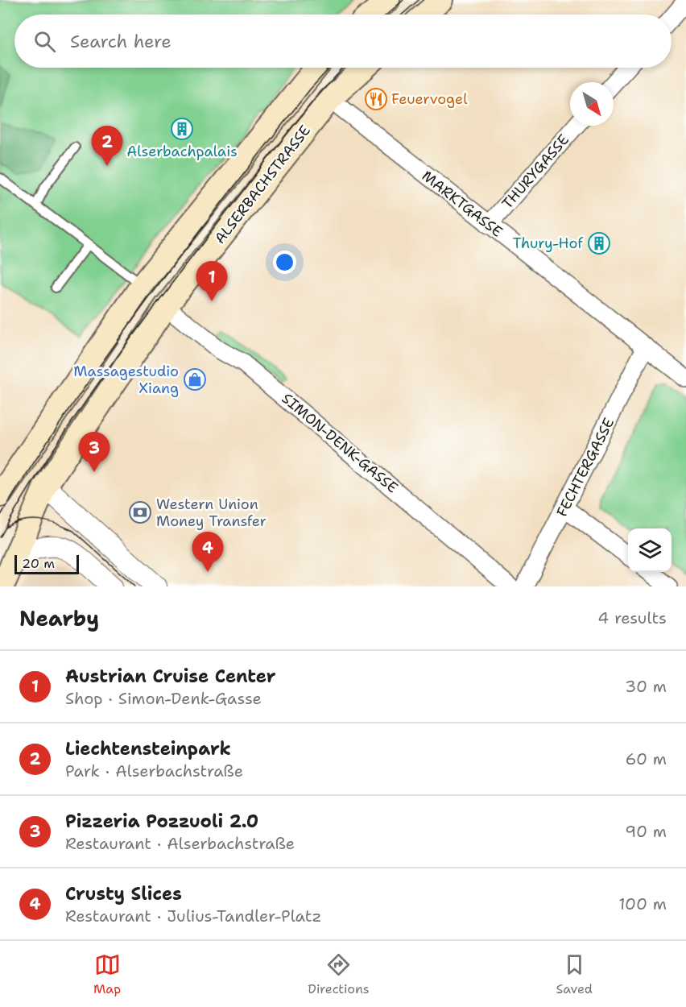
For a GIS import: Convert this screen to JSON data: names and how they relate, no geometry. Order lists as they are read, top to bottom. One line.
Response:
{"streets":{"main road":["ALSERBACHSTRASSE"],"street":["THURYGASSE","MARKTGASSE","SIMON-DENK-GASSE","FECHTERGASSE"]},"crossings":[["THURYGASSE","MARKTGASSE"],["ALSERBACHSTRASSE","MARKTGASSE"],["ALSERBACHSTRASSE","SIMON-DENK-GASSE"],["MARKTGASSE","FECHTERGASSE"]],"places":{"restaurant":["Feuervogel"],"building":["Alserbachpalais","Thury-Hof"],"shop":["Massagestudio Xiang"],"bank":["Western Union Money Transfer"]},"scale_bar":"20 m","north":"bottom right","page":{"search":"Search here","pins":["2","1","3","4"],"scale":"20 m","heading":["Nearby","4 results"],"list":[{"mark":"1","name":"Austrian Cruise Center","note":"Shop · Simon-Denk-Gasse","value":"30 m"},{"mark":"2","name":"Liechtensteinpark","note":"Park · Alserbachstraße","value":"60 m"},{"mark":"3","name":"Pizzeria Pozzuoli 2.0","note":"Restaurant · Alserbachstraße","value":"90 m"},{"mark":"4","name":"Crusty Slices","note":"Restaurant · Julius-Tandler-Platz","value":"100 m"}],"nav":["Map","Directions","Saved"]}}
